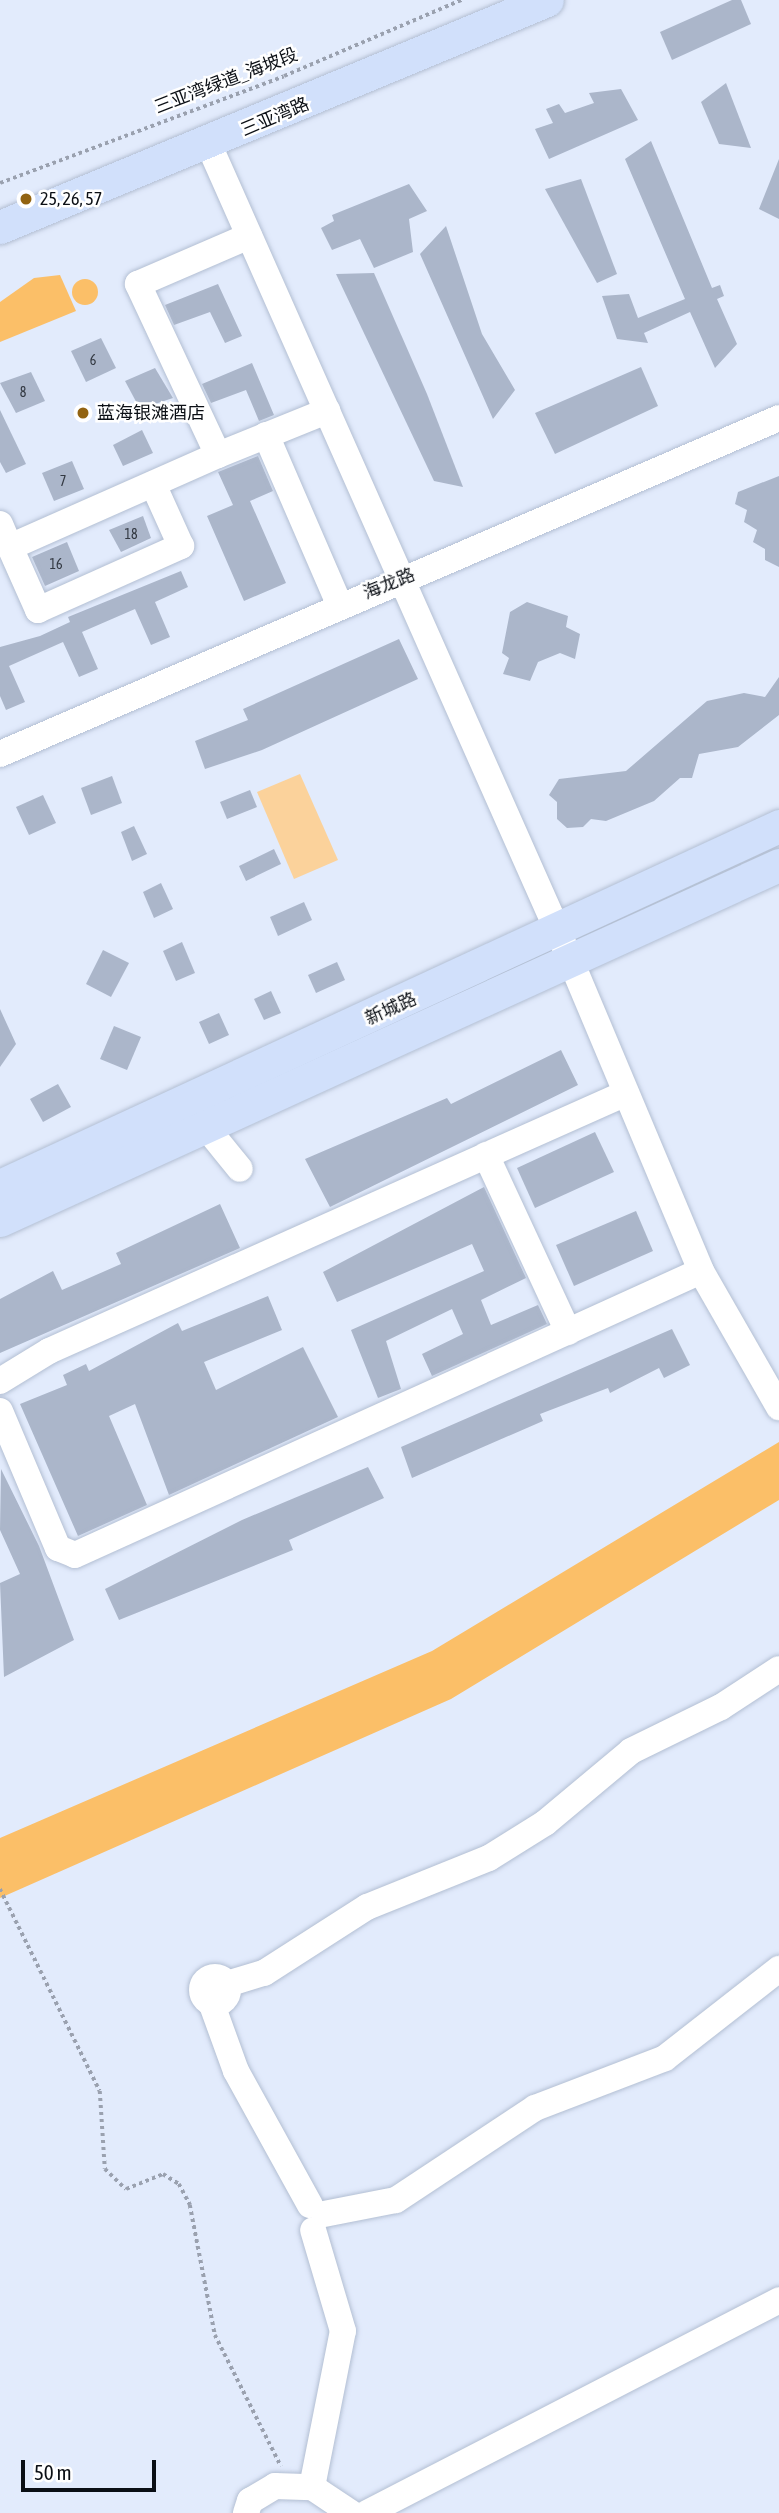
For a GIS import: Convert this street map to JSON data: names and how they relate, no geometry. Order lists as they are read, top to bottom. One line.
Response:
{"streets":{"main road":["三亚湾路","新城路"],"street":["海龙路"],"path":["三亚湾绿道_海坡段"]},"places":["25, 26, 57","蓝海银滩酒店"],"house_numbers":["6","8","7","18","16"],"scale_bar":"50 m"}
